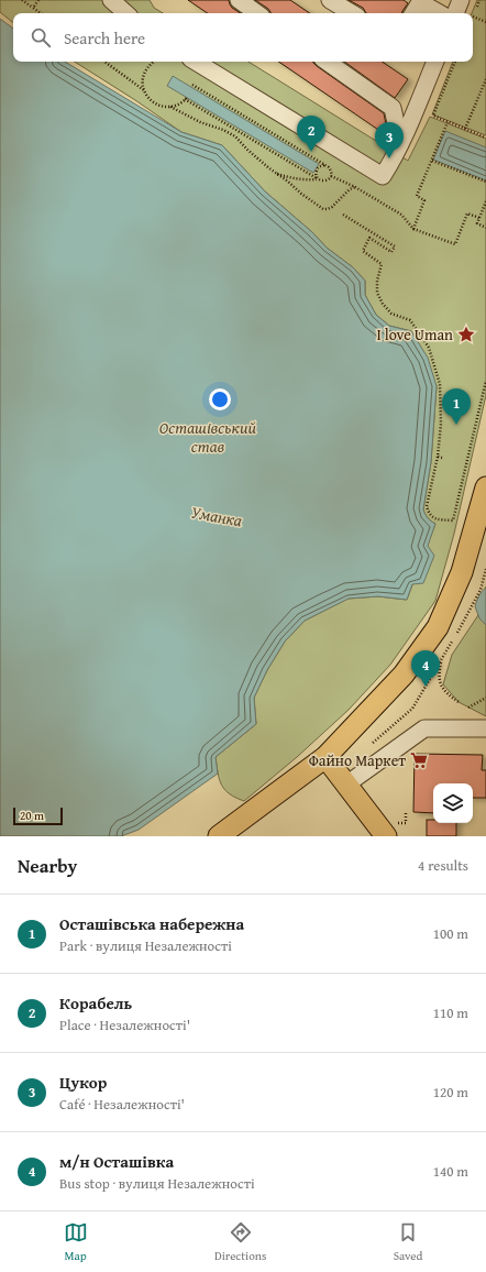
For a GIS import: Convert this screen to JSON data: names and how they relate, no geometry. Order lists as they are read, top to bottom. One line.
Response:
{"water":["Осташівський став","Уманка"],"places":{"place":["I love Uman"],"supermarket":["Файно Маркет"]},"scale_bar":"20 m","page":{"search":"Search here","pins":["2","3","1","4"],"scale":"20 m","heading":["Nearby","4 results"],"list":[{"mark":"1","name":"Осташівська набережна","note":"Park · вулиця Незалежності","value":"100 m"},{"mark":"2","name":"Корабель","note":"Place · Незалежності'","value":"110 m"},{"mark":"3","name":"Цукор","note":"Café · Незалежності'","value":"120 m"},{"mark":"4","name":"м/н Осташівка","note":"Bus stop · вулиця Незалежності","value":"140 m"}],"nav":["Map","Directions","Saved"]}}
